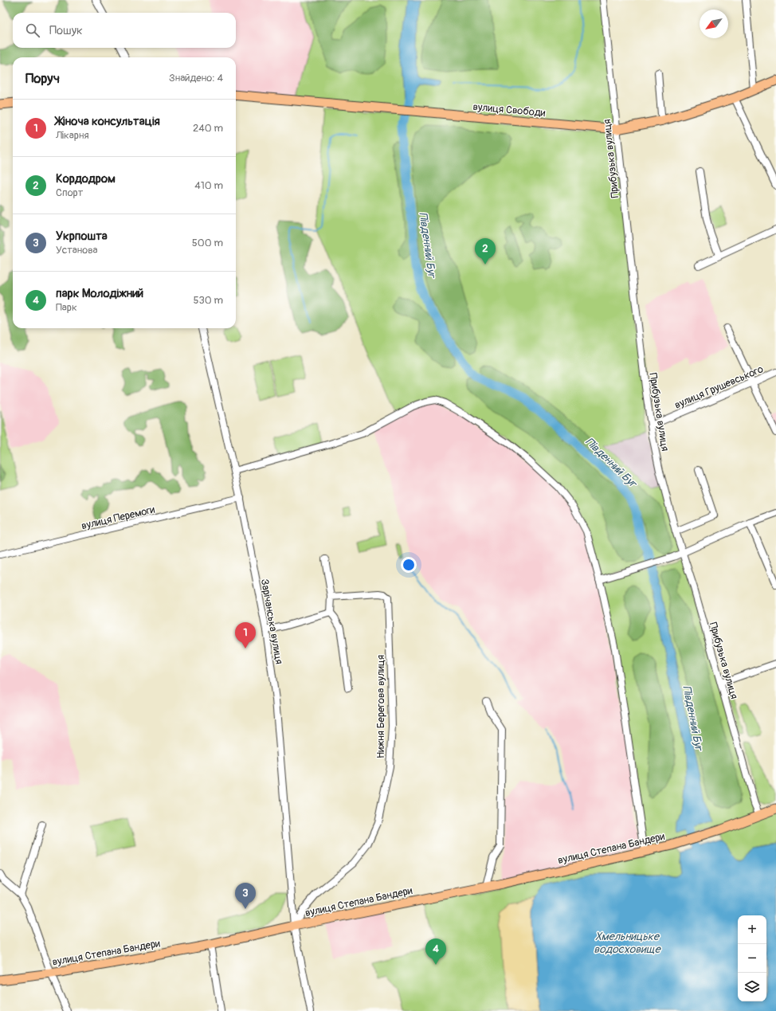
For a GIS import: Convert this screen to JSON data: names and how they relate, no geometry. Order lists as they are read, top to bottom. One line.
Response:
{"streets":{"main road":["вулиця Свободи","вулиця Степана Бандери"],"street":["Прибузька вулиця","вулиця Грушевського","вулиця Перемоги","Зарічанська вулиця","Нижня Берегова вулиця"]},"crossings":[["вулиця Свободи","Прибузька вулиця"],["Прибузька вулиця","вулиця Грушевського"],["Прибузька вулиця","вулиця Степана Бандери"],["вулиця Перемоги","Зарічанська вулиця"],["Зарічанська вулиця","Нижня Берегова вулиця"],["Зарічанська вулиця","вулиця Степана Бандери"],["Нижня Берегова вулиця","вулиця Степана Бандери"]],"water":["Південний Буг","Хмельницьке водосховище"],"north":"bottom left","page":{"search":"Пошук","heading":["Поруч","Знайдено: 4"],"list":[{"mark":"1","name":"Жіноча консультація","note":"Лікарня","value":"240 m"},{"mark":"2","name":"Кордодром","note":"Спорт","value":"410 m"},{"mark":"3","name":"Укрпошта","note":"Установа","value":"500 m"},{"mark":"4","name":"парк Молодіжний","note":"Парк","value":"530 m"}],"pins":["2","1","3","4"],"map_buttons":["+","−"]}}
